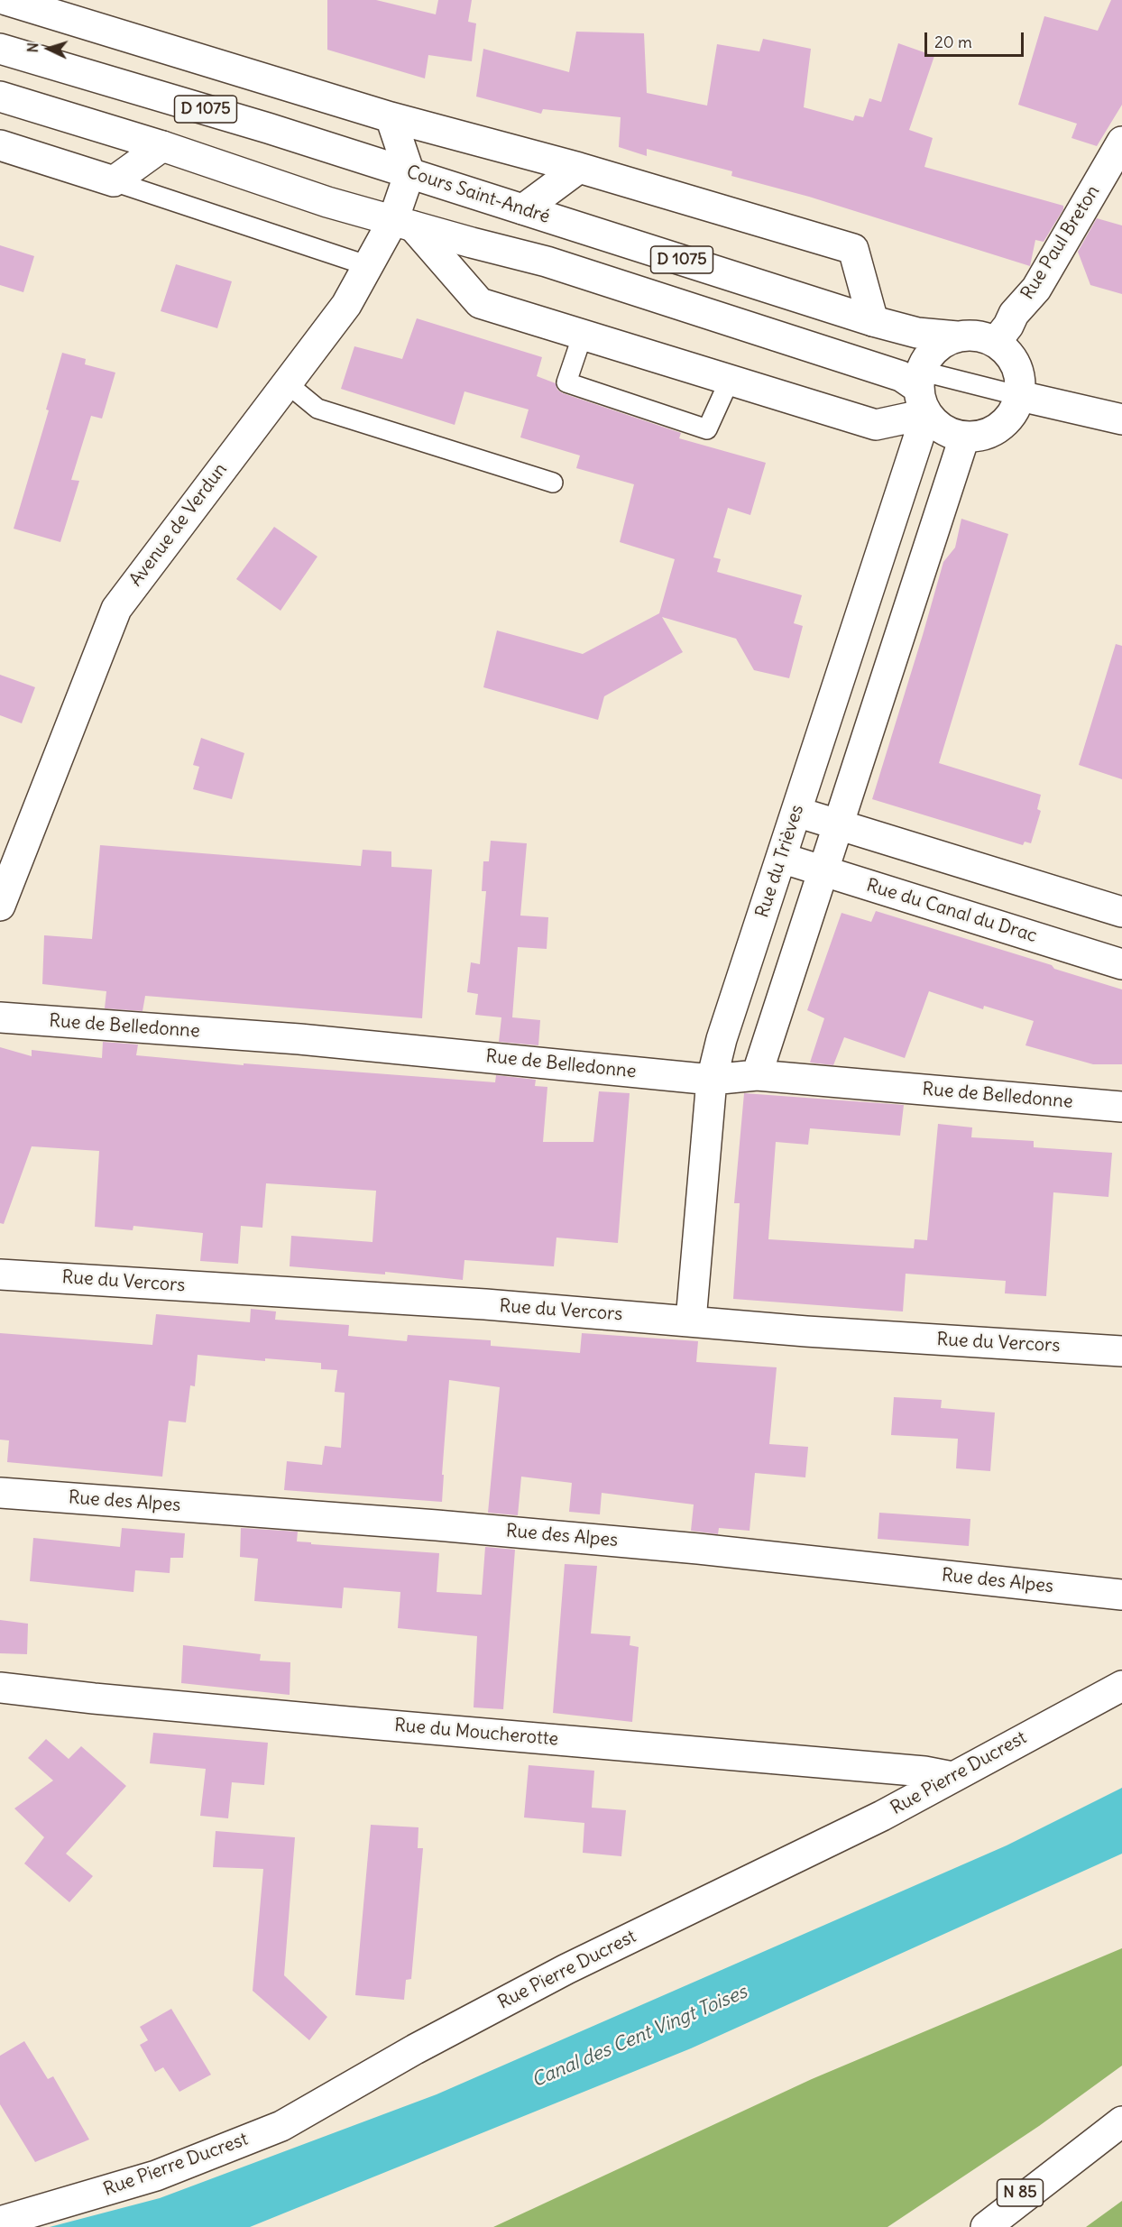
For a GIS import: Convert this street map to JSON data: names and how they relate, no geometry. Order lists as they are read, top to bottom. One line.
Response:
{"streets":{"main road":["D 1075","Cours Saint-André","Rue Paul Breton","Avenue de Verdun","Rue du Trièves","Rue du Canal du Drac","Rue de Belledonne","Rue du Vercors","Rue des Alpes","Rue du Moucherotte","Rue Pierre Ducrest","N 85"]},"crossings":[["D 1075","Avenue de Verdun"],["D 1075","Rue du Trièves"],["Cours Saint-André","Rue Paul Breton"],["Cours Saint-André","Avenue de Verdun"],["Cours Saint-André","Rue du Trièves"],["Rue du Trièves","Rue du Canal du Drac"],["Rue du Trièves","Rue de Belledonne"],["Rue du Trièves","Rue du Vercors"],["Rue du Moucherotte","Rue Pierre Ducrest"]],"water":["Canal des Cent Vingt Toises"],"scale_bar":"20 m","north":"left"}
